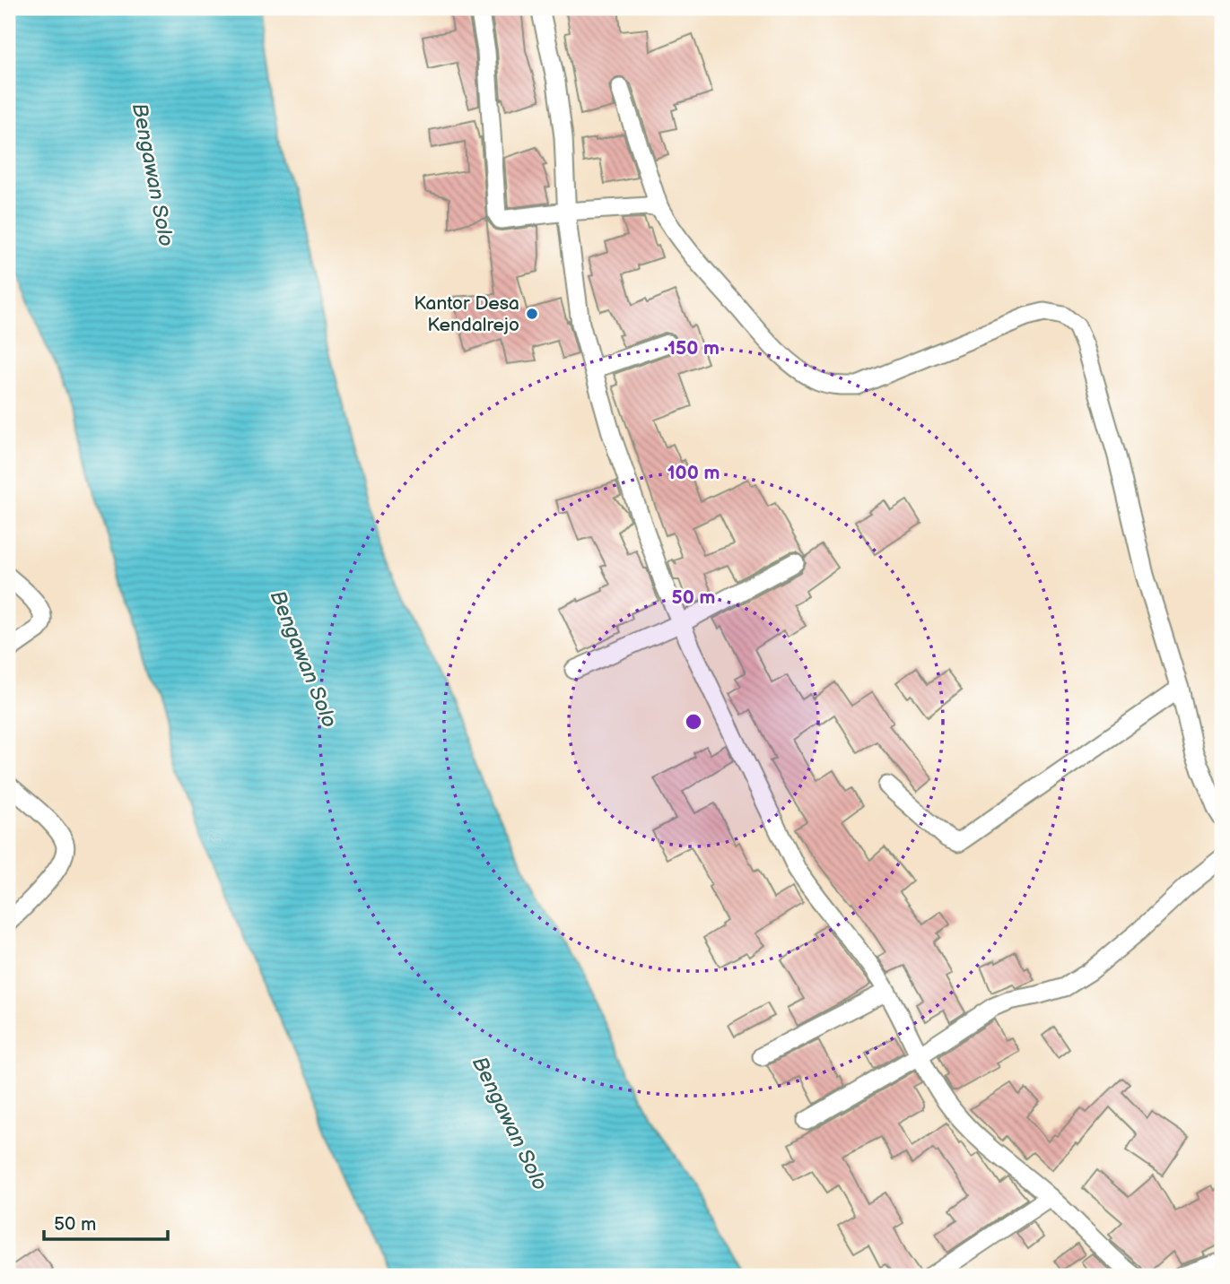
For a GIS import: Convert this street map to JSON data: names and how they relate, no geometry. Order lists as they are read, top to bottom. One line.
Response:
{"water":["Bengawan Solo"],"places":["Kantor Desa Kendalrejo"],"scale_bar":"50 m","rings":["150 m","100 m","50 m"]}
